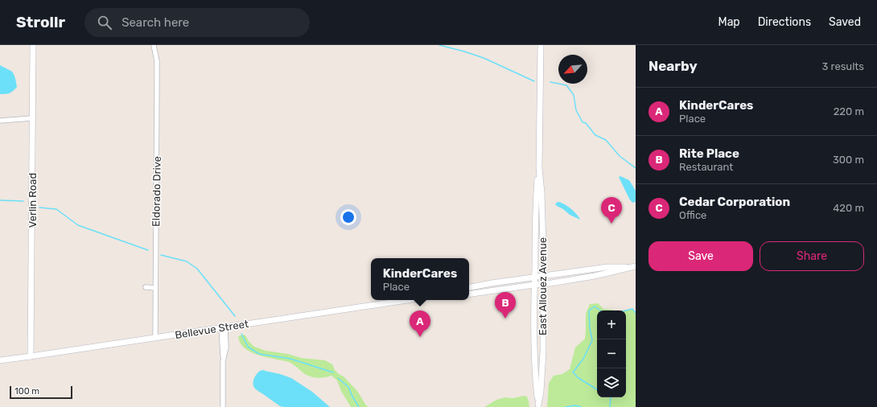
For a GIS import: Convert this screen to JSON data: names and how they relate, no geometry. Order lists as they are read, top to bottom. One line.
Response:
{"streets":{"street":["Eldorado Drive","Verlin Road","East Allouez Avenue","Bellevue Street"]},"crossings":[["Eldorado Drive","Bellevue Street"],["Verlin Road","Bellevue Street"]],"scale_bar":"100 m","north":"bottom left","page":{"header":"Strollr","search":"Search here","nav":["Map","Directions","Saved"],"heading":["Nearby","3 results"],"list":[{"mark":"A","name":"KinderCares","note":"Place","value":"220 m"},{"mark":"B","name":"Rite Place","note":"Restaurant","value":"300 m"},{"mark":"C","name":"Cedar Corporation","note":"Office","value":"420 m"}],"pins":["C","B","A"],"buttons":["Save","Share"],"popup":["KinderCares","Place"],"map_buttons":["+","−"],"scale":"100 m"}}
